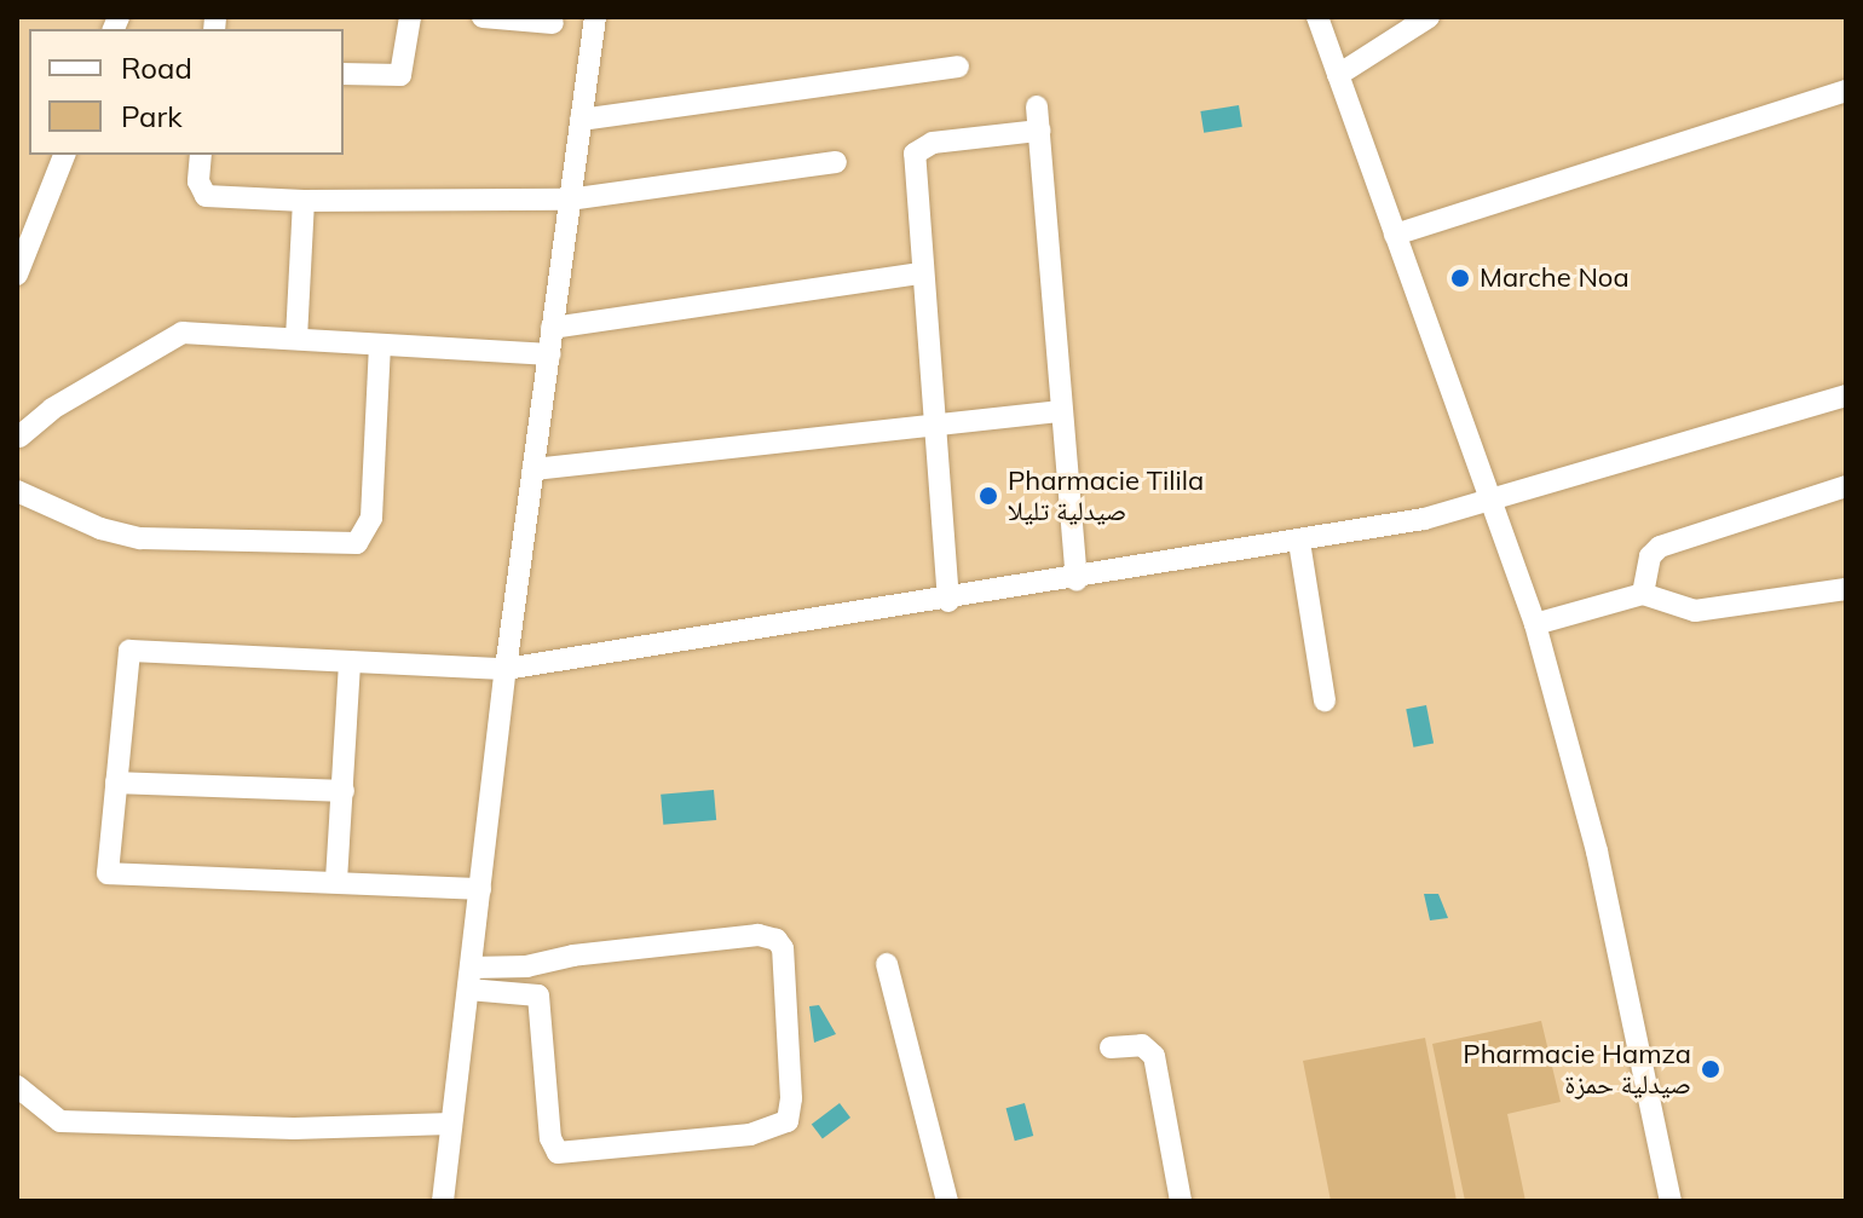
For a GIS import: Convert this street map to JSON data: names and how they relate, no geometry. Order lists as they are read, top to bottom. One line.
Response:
{"places":["Marche Noa","Pharmacie Tilila صيدلية تليلا","Pharmacie Hamza صيدلية حمزة"],"legend":["Road","Park"]}
